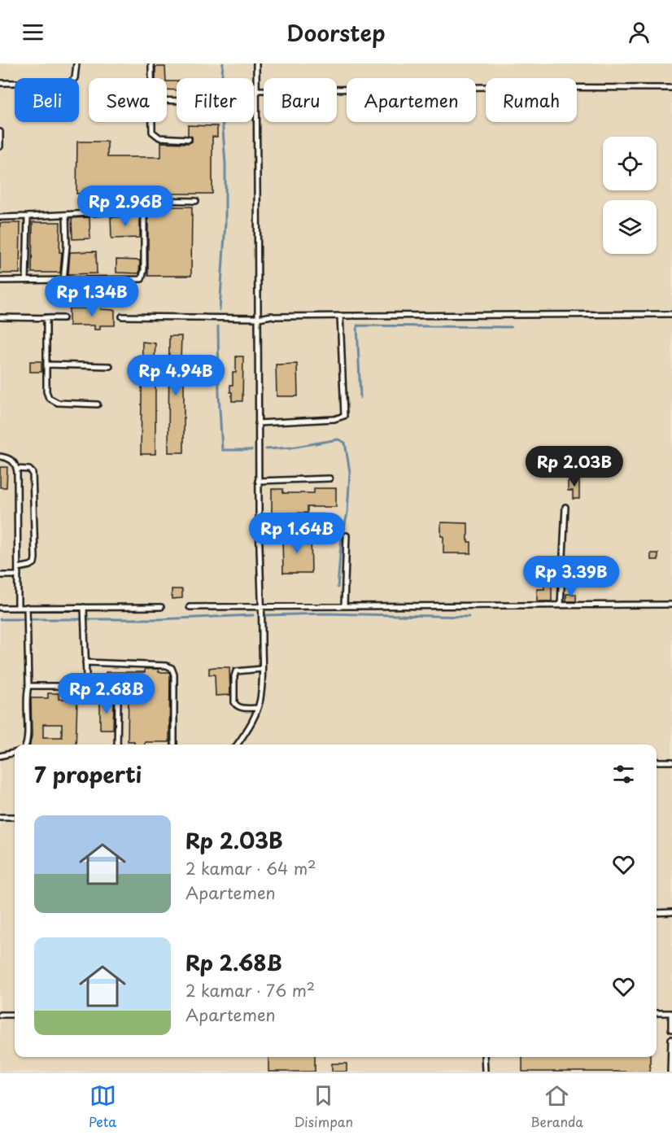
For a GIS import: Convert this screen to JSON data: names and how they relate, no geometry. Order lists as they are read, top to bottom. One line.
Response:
{"page":{"header":"Doorstep","chip":["Beli","Sewa","Filter","Baru","Apartemen","Rumah"],"price":["Rp 2.96B","Rp 1.34B","Rp 4.94B","Rp 2.03B","Rp 1.64B","Rp 3.39B","Rp 2.68B"],"heading":"7 properti","list":[{"name":"Rp 2.03B","note":"2 kamar · 64 m² · Apartemen"},{"name":"Rp 2.68B","note":"2 kamar · 76 m² · Apartemen"}],"tabs":["Peta","Disimpan","Beranda"]}}
